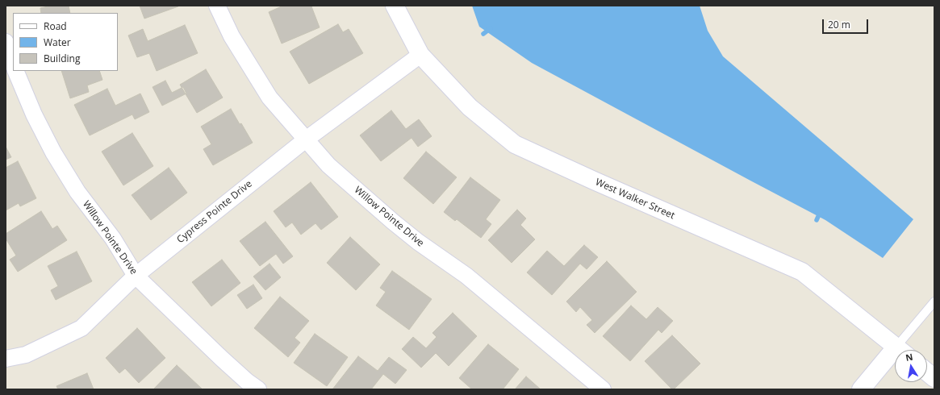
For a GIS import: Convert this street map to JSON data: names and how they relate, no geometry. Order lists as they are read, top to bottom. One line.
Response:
{"streets":{"street":["West Walker Street","Cypress Pointe Drive","Willow Pointe Drive"]},"crossings":[["West Walker Street","Cypress Pointe Drive"],["Cypress Pointe Drive","Willow Pointe Drive"]],"legend":["Road","Water","Building"],"scale_bar":"20 m","north":"top"}
